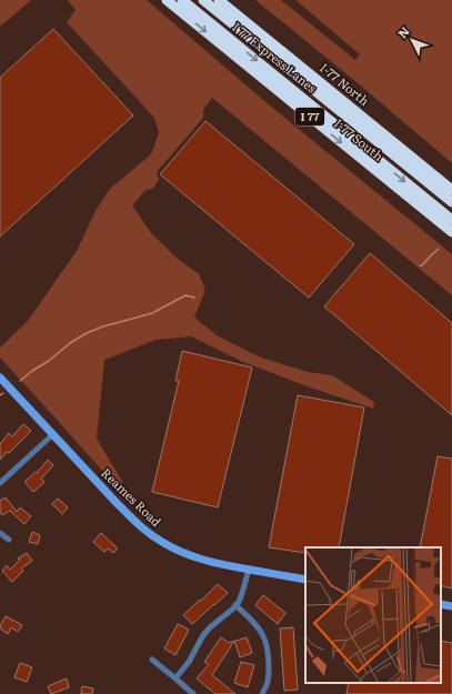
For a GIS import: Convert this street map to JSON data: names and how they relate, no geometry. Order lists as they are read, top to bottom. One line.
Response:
{"streets":{"highway":["I 77 Express Lanes","I-77 North","I 77","I-77 South"],"main road":["Reames Road"]},"one_way":["I-77 South"],"north":"top left"}
